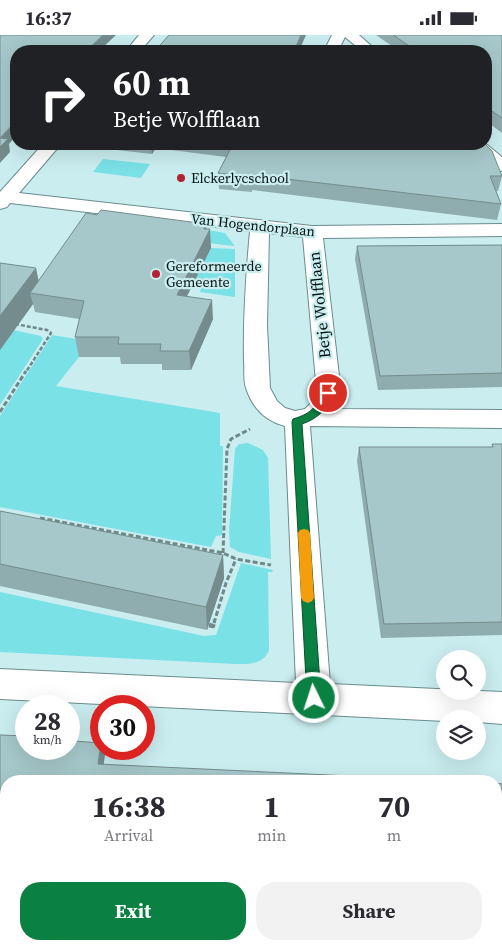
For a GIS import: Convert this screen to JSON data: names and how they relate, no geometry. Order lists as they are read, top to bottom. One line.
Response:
{"streets":{"street":["Van Hogendorplaan","Betje Wolfflaan"]},"crossings":[["Van Hogendorplaan","Betje Wolfflaan"]],"places":["Elckerlycschool","Gereformeerde Gemeente"],"page":{"status":"16:37","turn":["60 m","Betje Wolfflaan"],"speed":"28 km/h","limit":"30","eta":["16:38","Arrival","1","min","70","m"],"buttons":["Exit","Share"]}}
